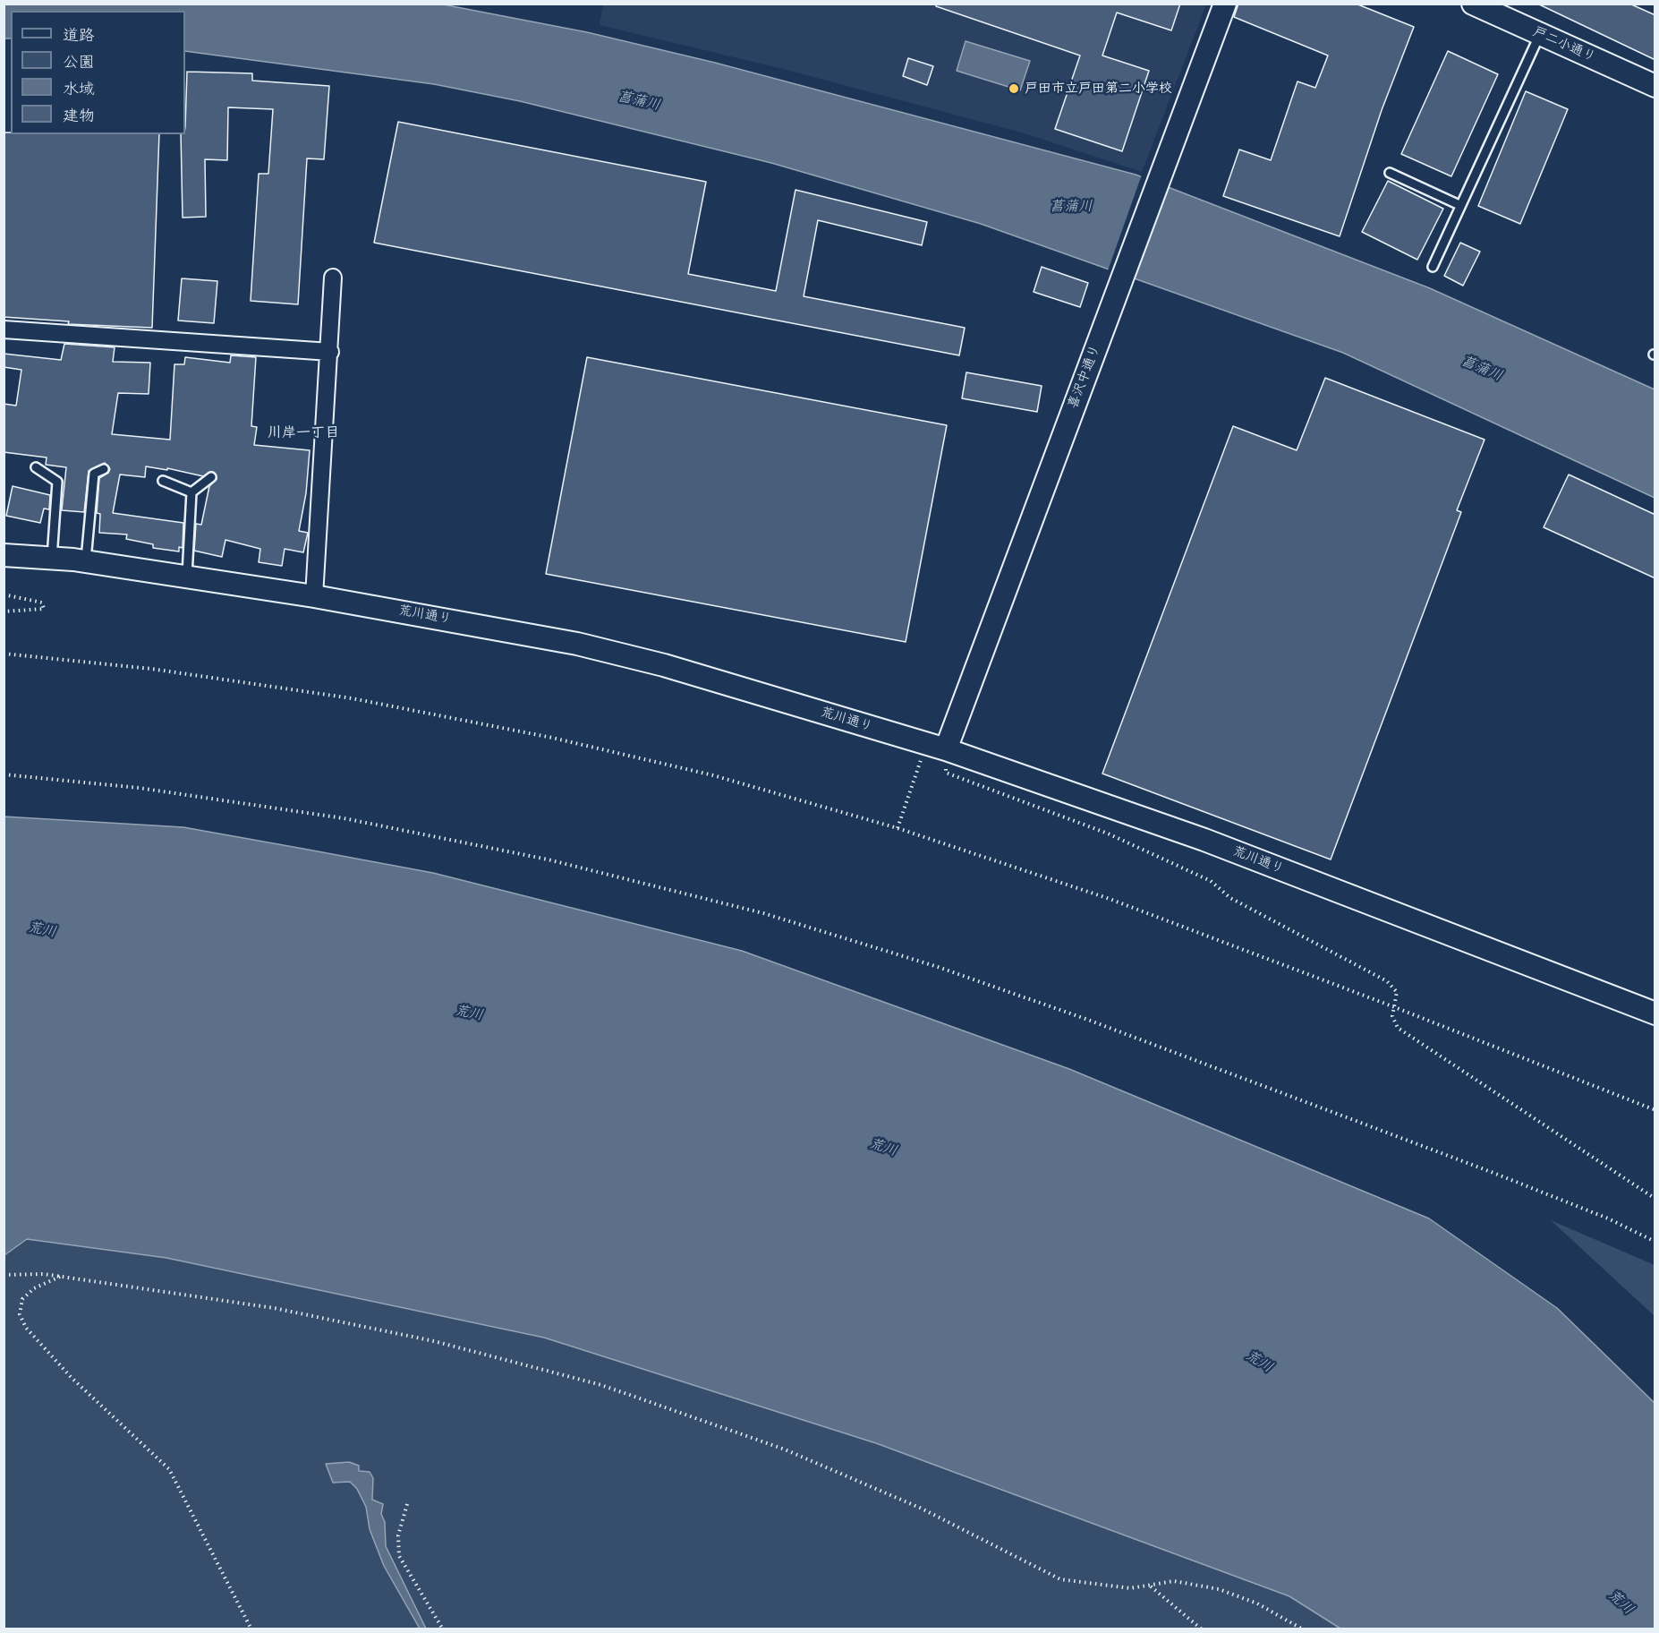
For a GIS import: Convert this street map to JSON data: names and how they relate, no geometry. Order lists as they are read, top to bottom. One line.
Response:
{"streets":{"street":["戸二小通り","喜沢中通り","荒川通り"]},"crossings":[["喜沢中通り","荒川通り"]],"districts":["川岸一丁目"],"water":["菖蒲川","荒川"],"places":["戸田市立戸田第二小学校"],"legend":["道路","公園","水域","建物"]}
